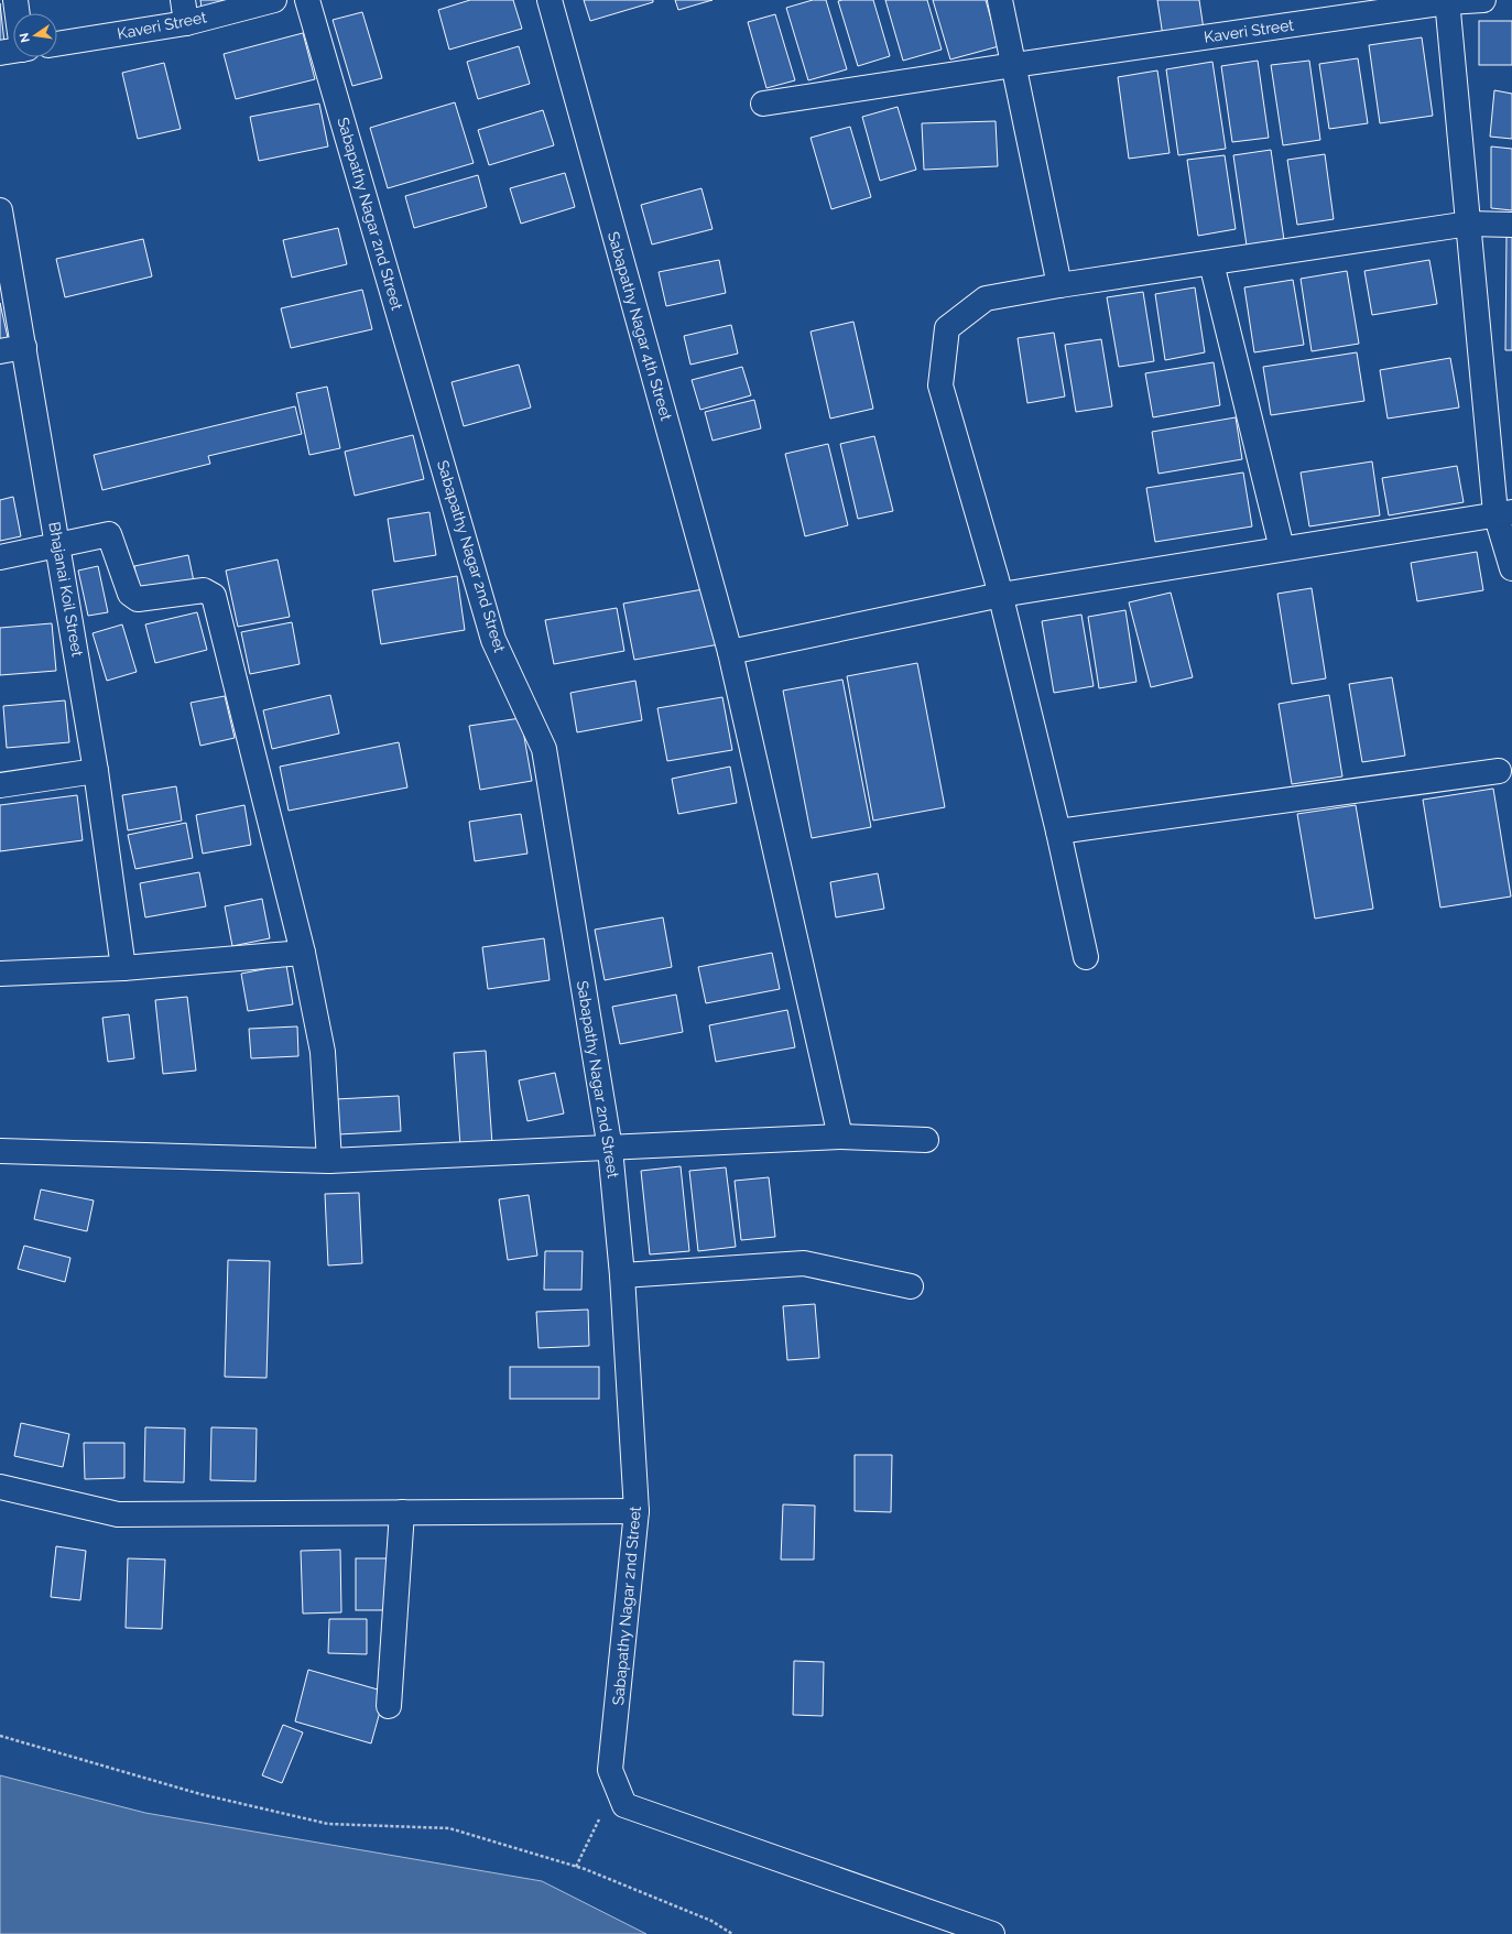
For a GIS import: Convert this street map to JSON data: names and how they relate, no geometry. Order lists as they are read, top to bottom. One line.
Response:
{"streets":{"street":["Kaveri Street","Sabapathy Nagar 2nd Street","Sabapathy Nagar 4th Street","Bhajanai Koil Street"]},"north":"left"}
